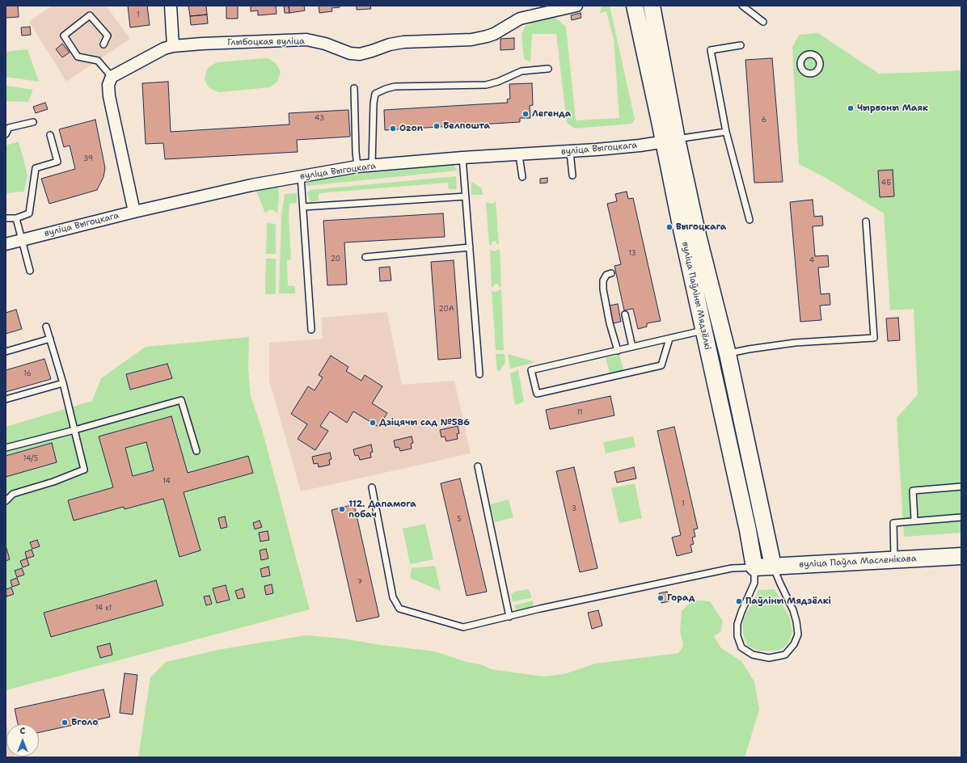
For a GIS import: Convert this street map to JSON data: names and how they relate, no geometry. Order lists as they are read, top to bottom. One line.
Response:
{"streets":{"street":["Глыбоцкая вуліца","вуліца Выгоцкага","вуліца Паўліны Мядзёлкі","вуліца Паўла Масленікава"]},"crossings":[["вуліца Выгоцкага","вуліца Паўліны Мядзёлкі"],["вуліца Паўліны Мядзёлкі","вуліца Паўла Масленікава"]],"places":["Чырвоны Маяк","Легенда","Белпошта","Ozon","Выгоцкага","Дзіцячы сад №586","112. Дапамога побач","Горад","Паўліны Мядзёлкі","Бголо"],"house_numbers":["1","43","6","39","4Б","13","20","4","20А","16","11","14/5","14","1","3","5","7","14 к1"],"north":"top"}
